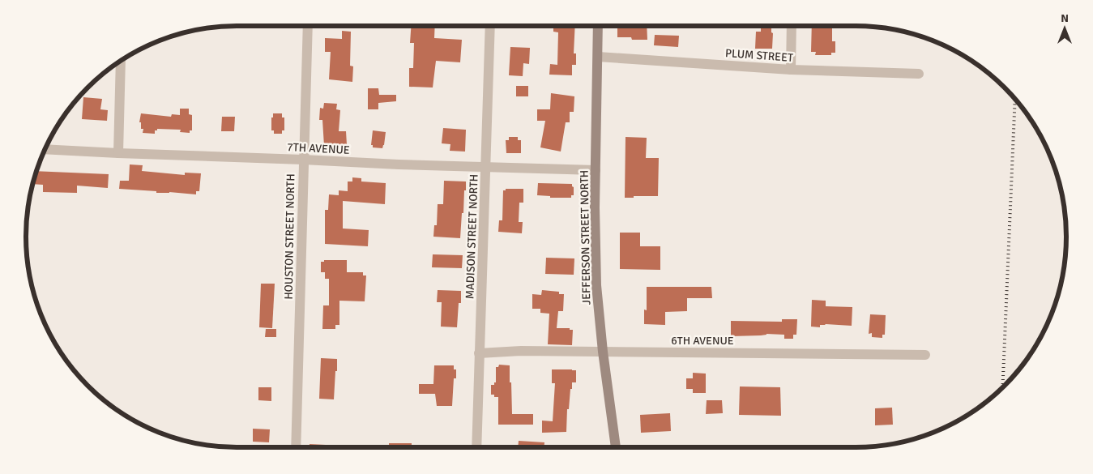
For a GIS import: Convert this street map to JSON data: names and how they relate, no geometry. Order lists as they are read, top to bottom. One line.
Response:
{"streets":{"main road":["JEFFERSON STREET NORTH"],"street":["PLUM STREET","7TH AVENUE","HOUSTON STREET NORTH","MADISON STREET NORTH","6TH AVENUE"]},"crossings":[["PLUM STREET","JEFFERSON STREET NORTH"],["7TH AVENUE","HOUSTON STREET NORTH"],["7TH AVENUE","MADISON STREET NORTH"],["7TH AVENUE","JEFFERSON STREET NORTH"],["MADISON STREET NORTH","6TH AVENUE"],["JEFFERSON STREET NORTH","6TH AVENUE"]],"north":"top"}
